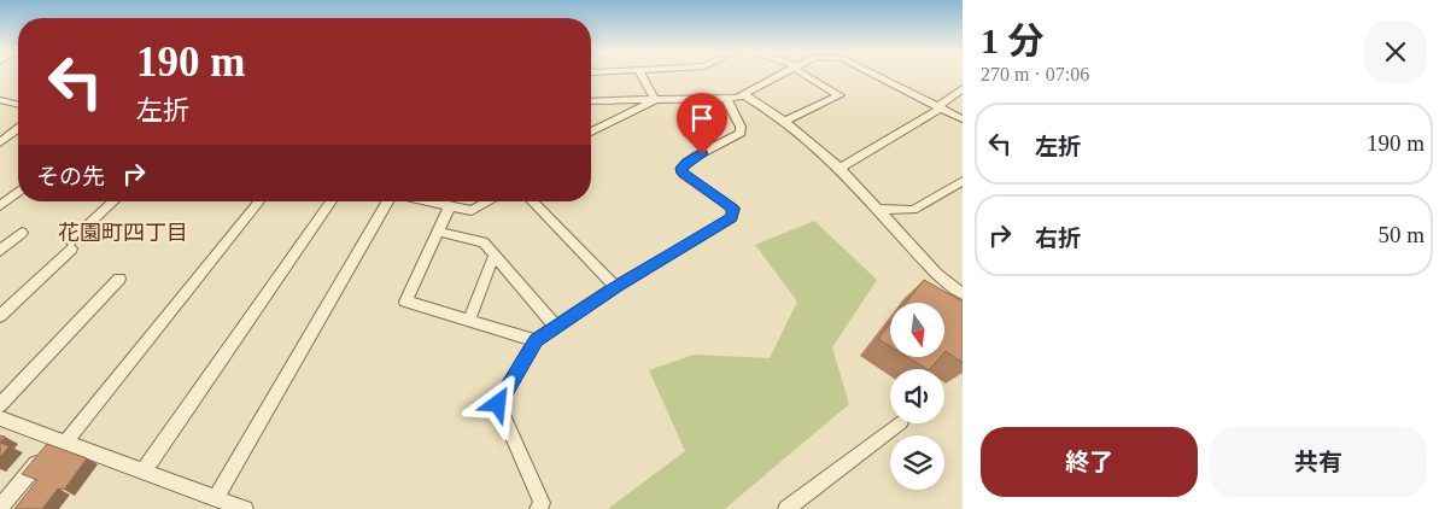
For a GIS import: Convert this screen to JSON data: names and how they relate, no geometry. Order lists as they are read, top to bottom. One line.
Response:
{"districts":["花園町四丁目"],"north":"bottom","page":{"heading":["1 分","270 m · 07:06"],"turn":["190 m","左折"],"list":[{"name":"左折","value":"190 m"},{"name":"右折","value":"50 m"}],"then":"その先","buttons":["終了","共有"]}}
